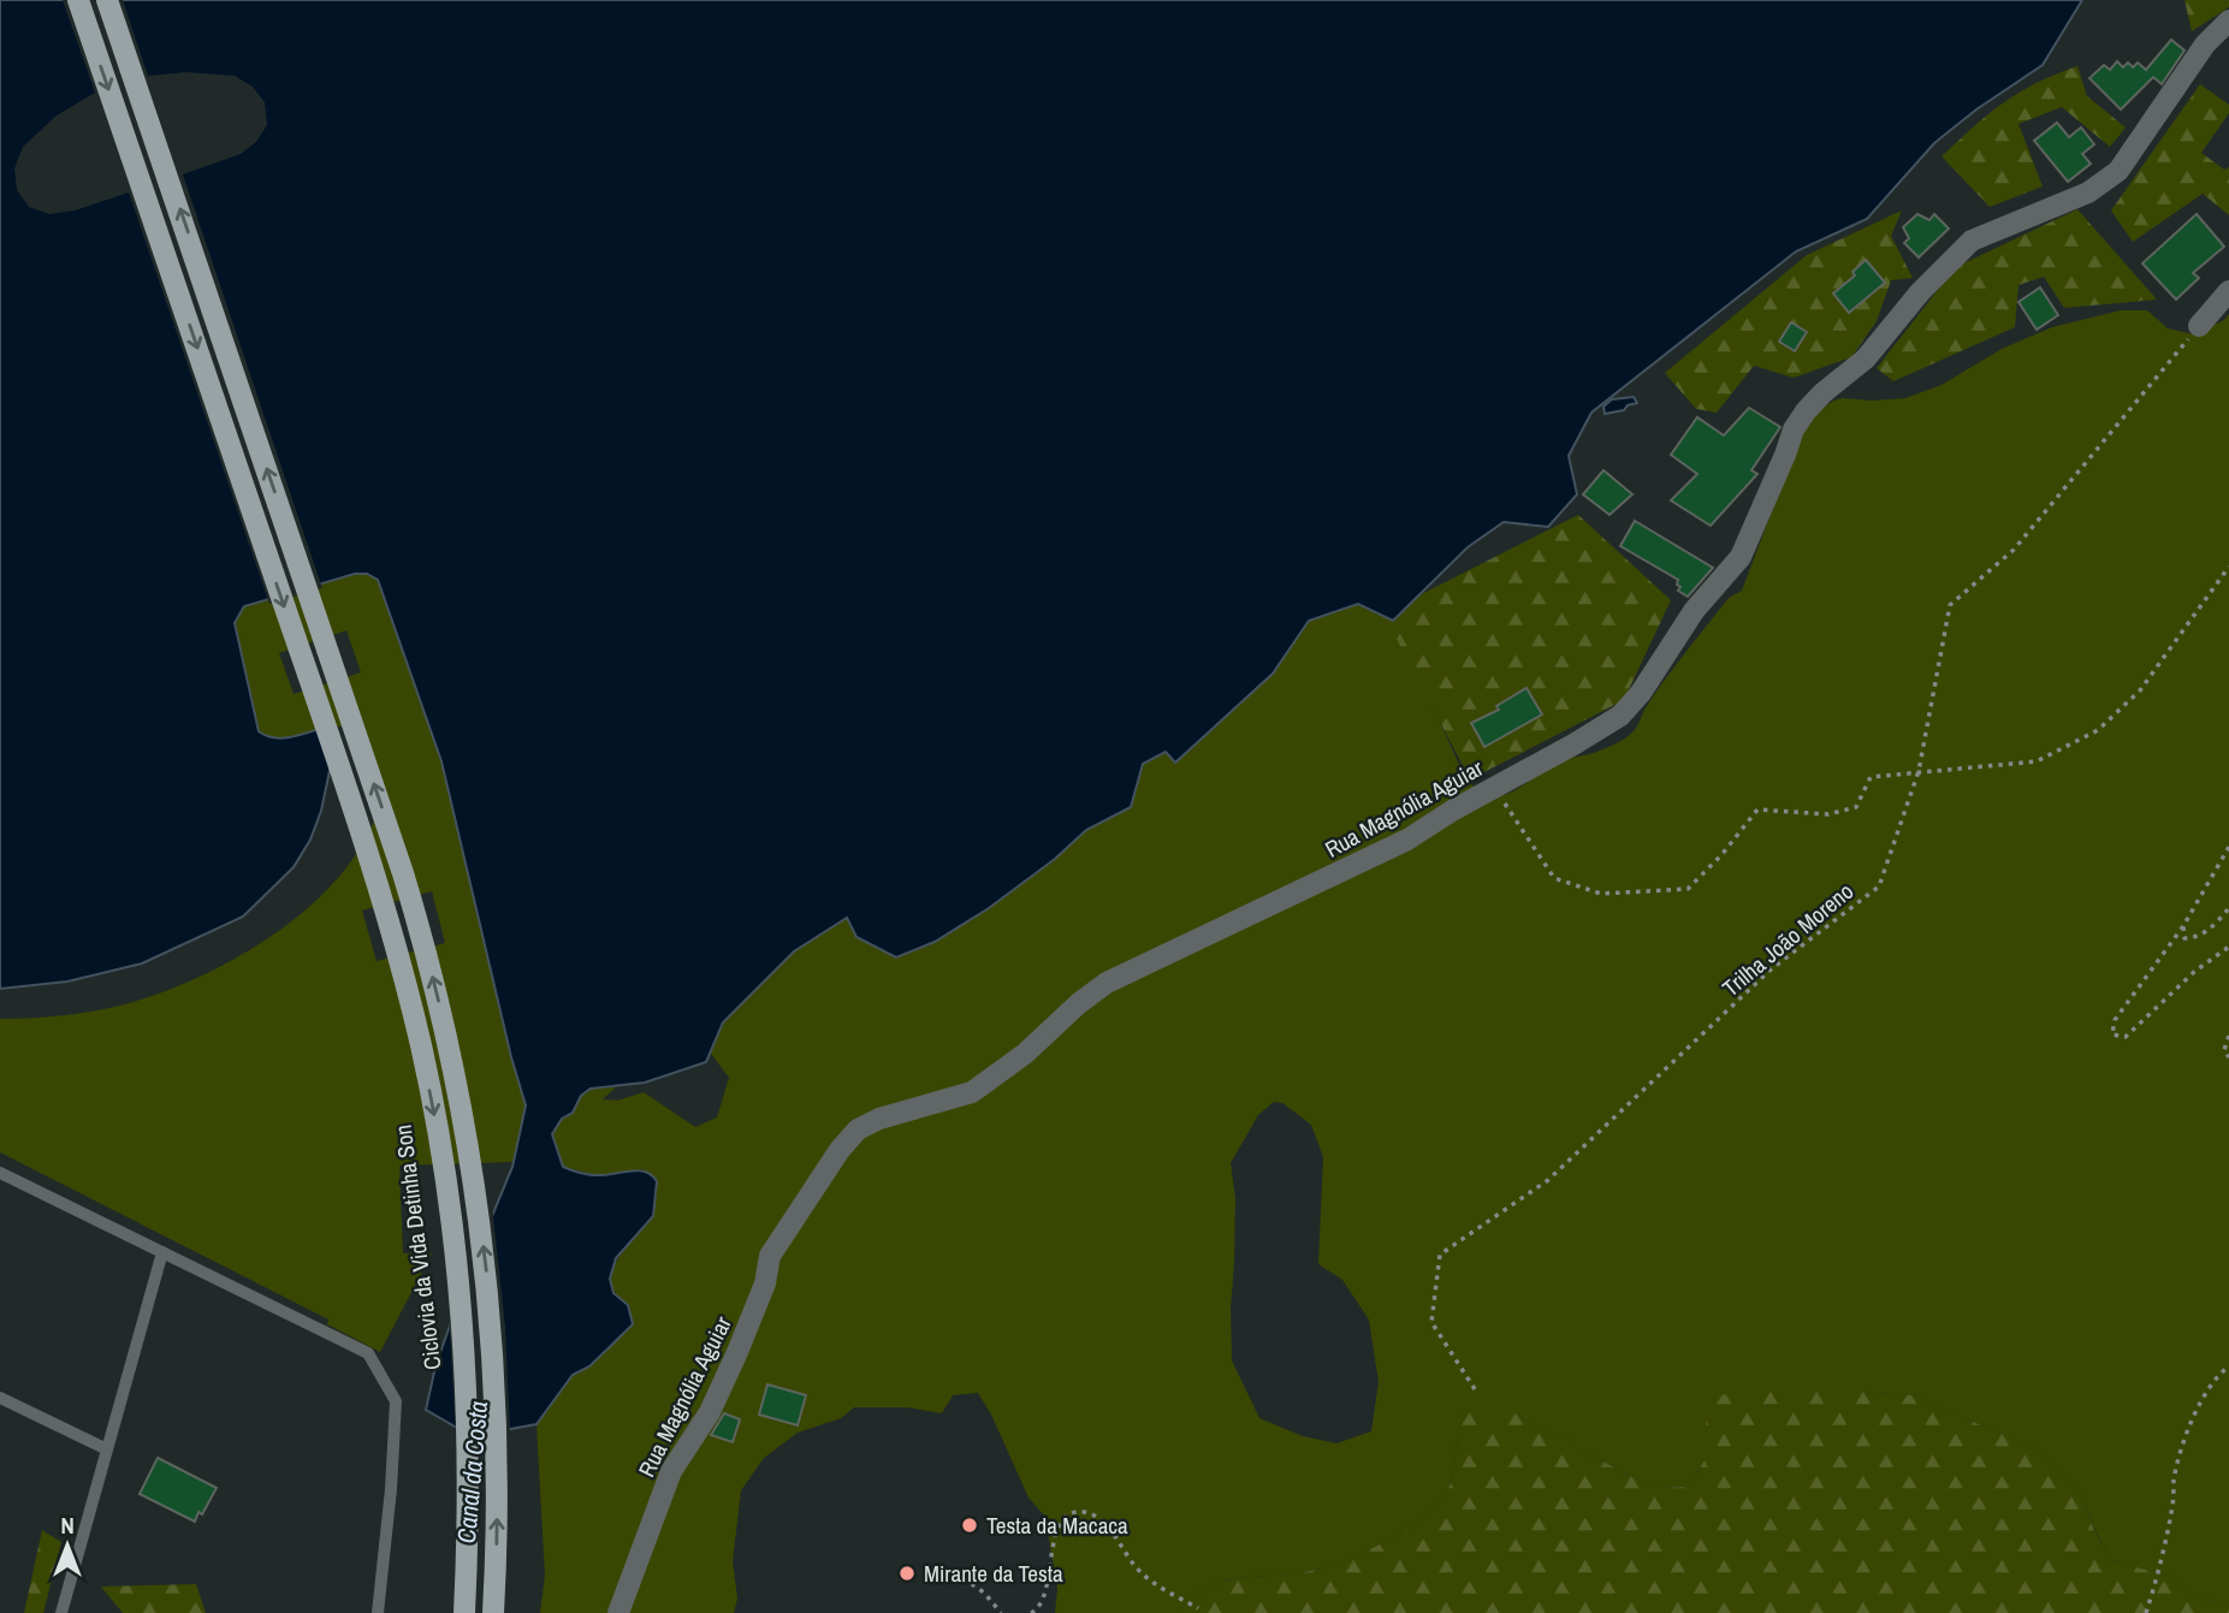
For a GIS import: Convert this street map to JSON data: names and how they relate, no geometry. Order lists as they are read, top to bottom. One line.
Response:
{"streets":{"street":["Rua Magnólia Aguiar"],"path":["Trilha João Moreno"]},"water":["Canal da Costa"],"places":["Testa da Macaca","Mirante da Testa"],"north":"top"}
